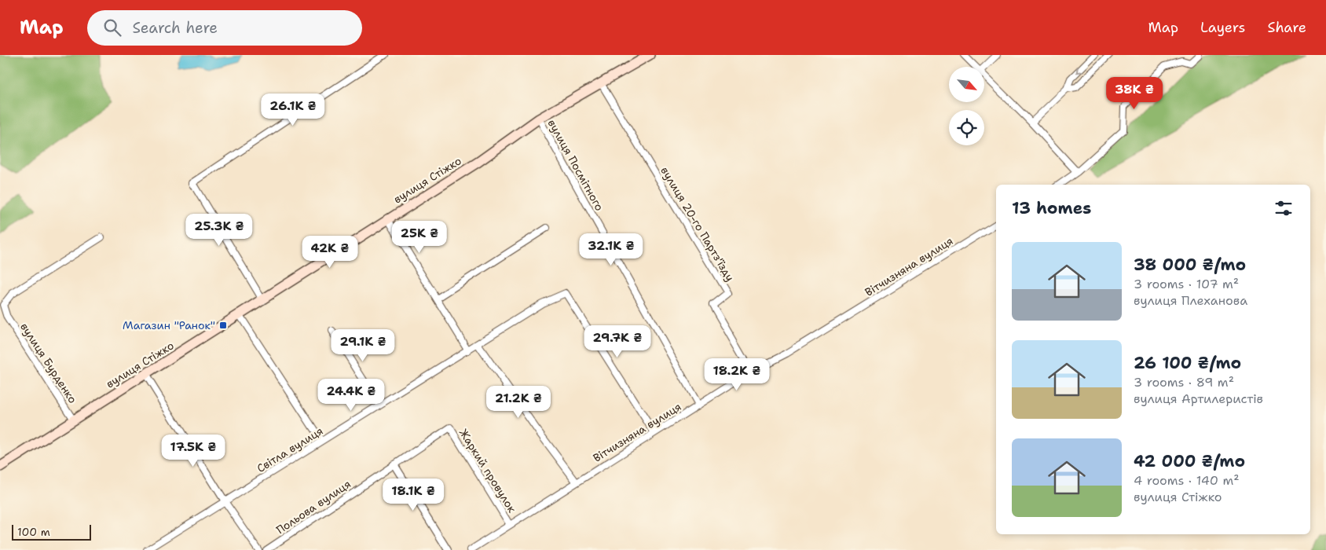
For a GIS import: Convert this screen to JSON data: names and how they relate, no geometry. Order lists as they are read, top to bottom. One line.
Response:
{"streets":{"street":["вулиця Посмітного","вулиця Стіжко","вулиця 20-го Партз'їзду","Вітчизняна вулиця","вулиця Бурденко","Світла вулиця","Жаркий провулок","Польова вулиця"]},"crossings":[["вулиця Посмітного","вулиця Стіжко"],["вулиця Посмітного","Вітчизняна вулиця"],["вулиця Стіжко","вулиця 20-го Партз'їзду"],["вулиця Стіжко","вулиця Бурденко"],["вулиця 20-го Партз'їзду","Вітчизняна вулиця"],["Вітчизняна вулиця","Світла вулиця"],["Вітчизняна вулиця","Жаркий провулок"],["Жаркий провулок","Польова вулиця"]],"places":{"transit":["Магазин \"Ранок\""]},"scale_bar":"100 m","north":"bottom right","page":{"header":"Map","search":"Search here","nav":["Map","Layers","Share"],"price":["38K ₴","26.1K ₴","25.3K ₴","25K ₴","32.1K ₴","42K ₴","29.7K ₴","29.1K ₴","18.2K ₴","24.4K ₴","21.2K ₴","17.5K ₴","18.1K ₴"],"heading":"13 homes","list":[{"name":"38 000 ₴/mo","note":"3 rooms · 107 m² · вулиця Плеханова"},{"name":"26 100 ₴/mo","note":"3 rooms · 89 m² · вулиця Артилеристів"},{"name":"42 000 ₴/mo","note":"4 rooms · 140 m² · вулиця Стіжко"}],"scale":"100 m"}}
